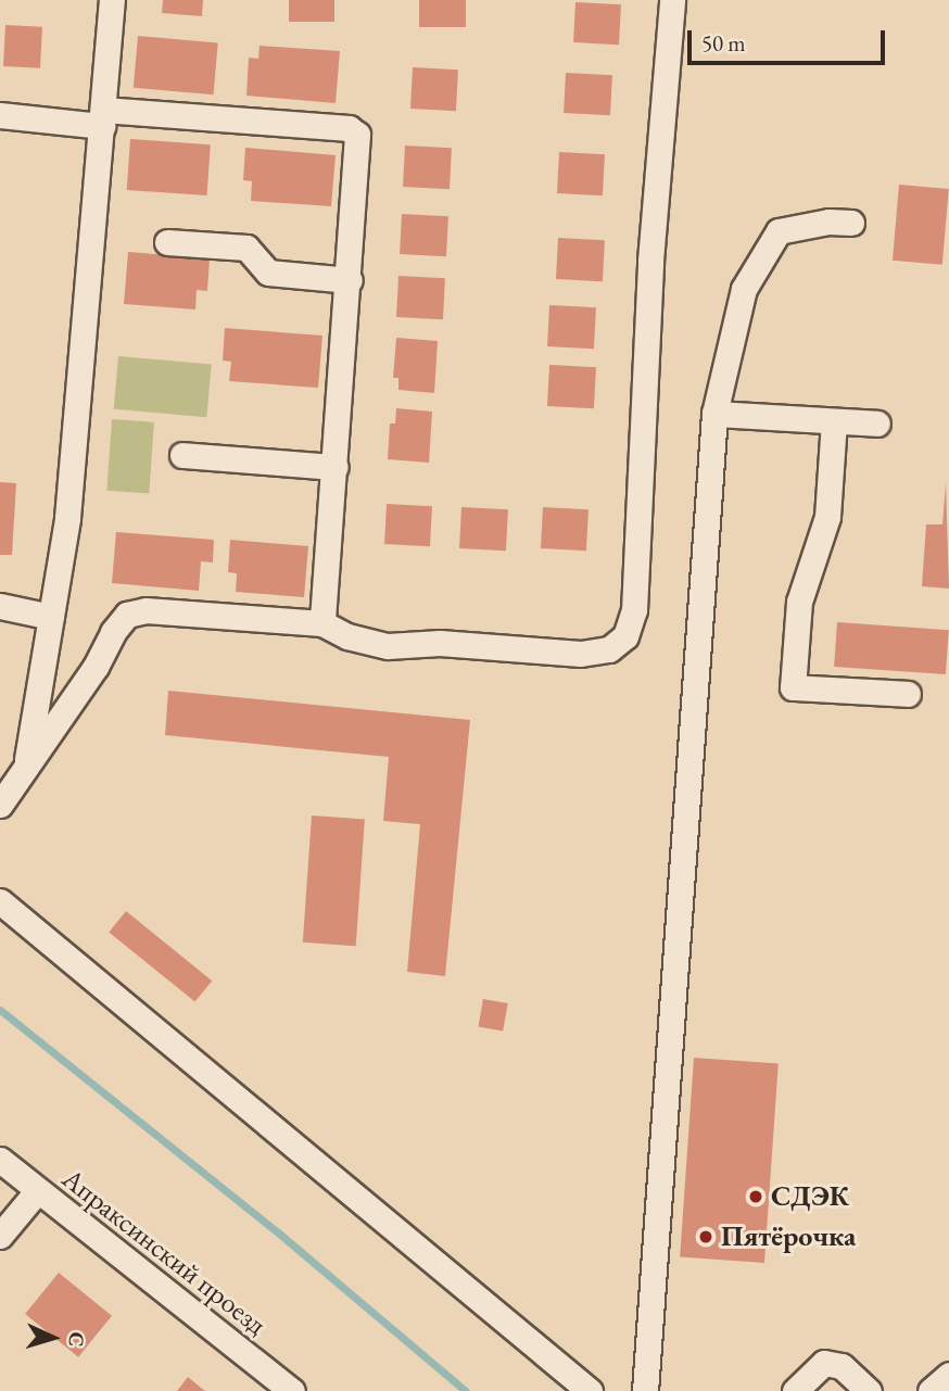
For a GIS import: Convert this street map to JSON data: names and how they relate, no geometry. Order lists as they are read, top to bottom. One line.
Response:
{"streets":{"street":["Апраксинский проезд"]},"places":["СДЭК","Пятёрочка"],"scale_bar":"50 m","north":"right"}
